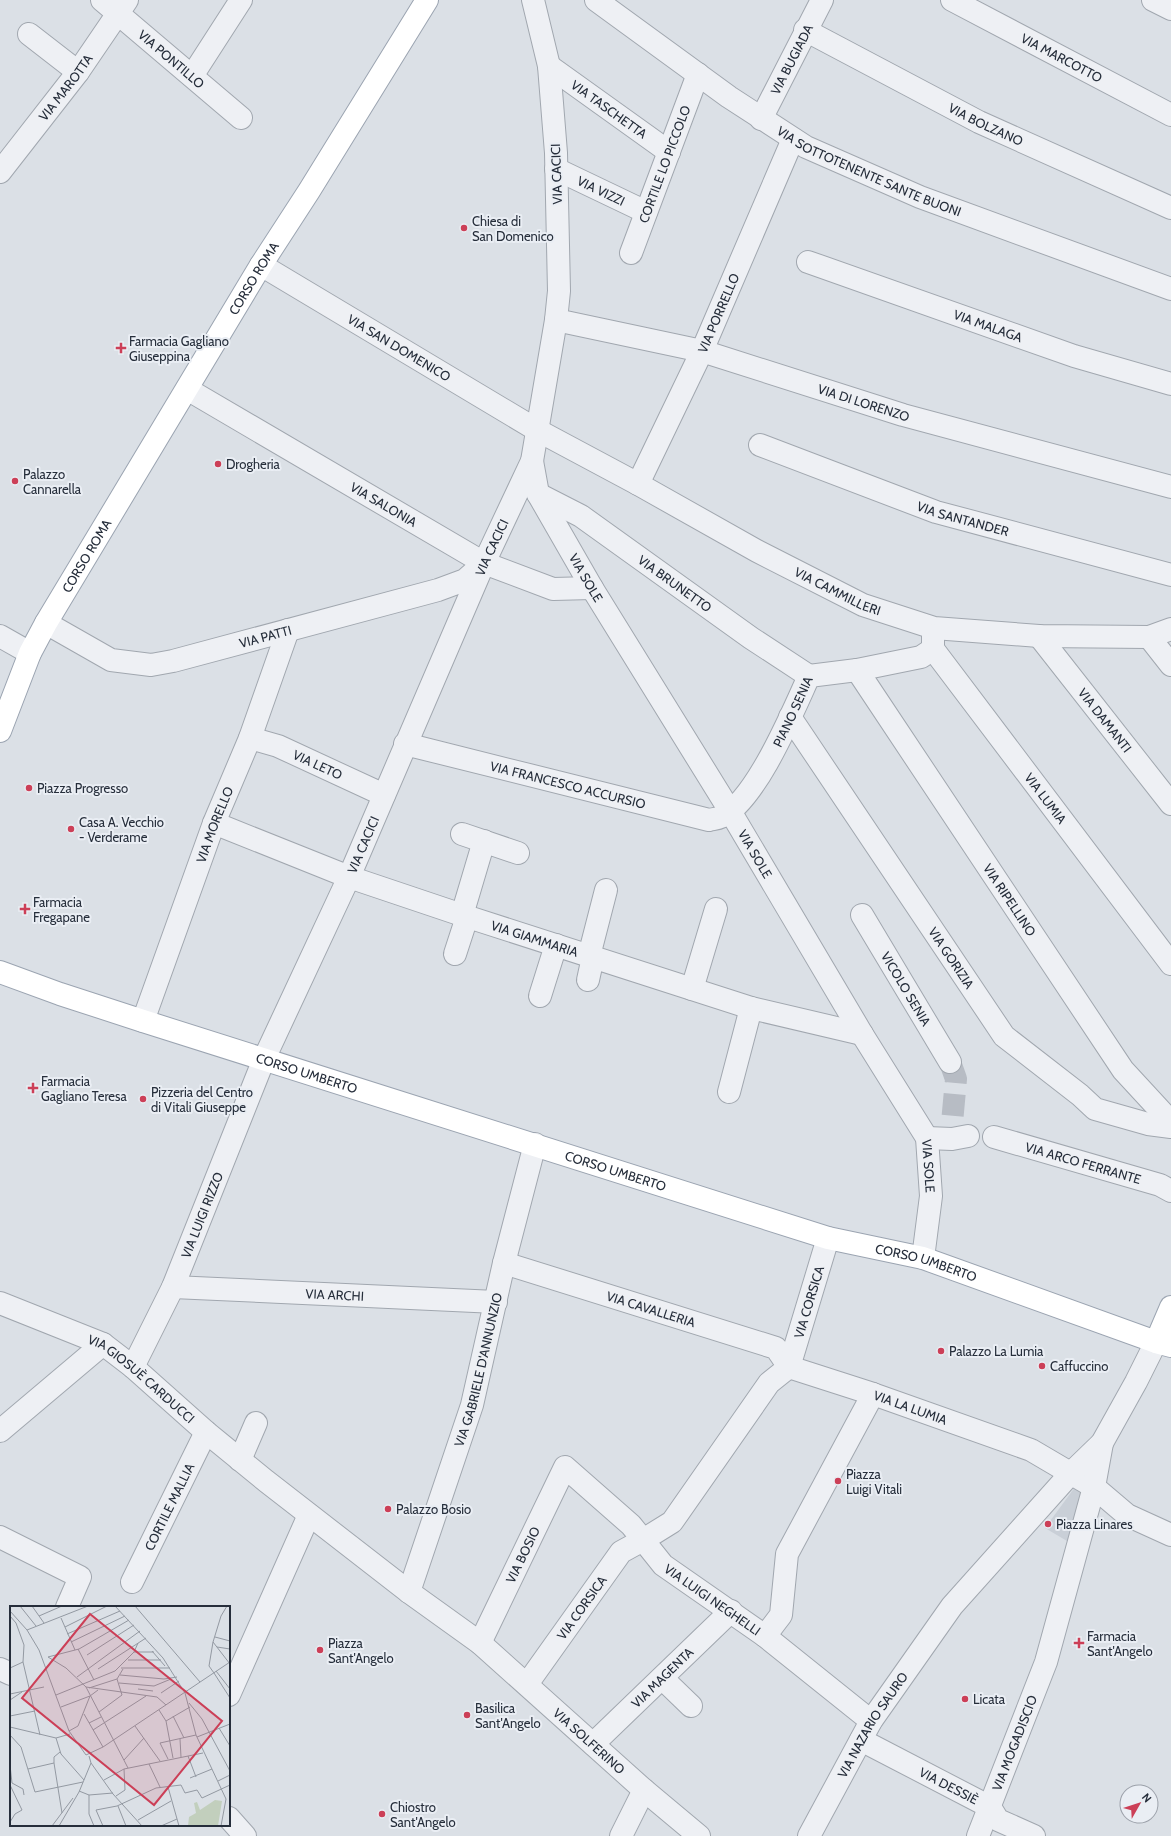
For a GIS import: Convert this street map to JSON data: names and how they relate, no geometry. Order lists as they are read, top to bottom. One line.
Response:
{"streets":{"main road":["CORSO ROMA","CORSO UMBERTO"],"street":["VIA MARCOTTO","VIA PONTILLO","VIA BUGIADA","VIA MAROTTA","VIA TASCHETTA","VIA BOLZANO","CORTILE LO PICCOLO","VIA SOTTOTENENTE SANTE BUONI","VIA CACICI","VIA VIZZI","VIA PORRELLO","VIA MALAGA","VIA SAN DOMENICO","VIA DI LORENZO","VIA SALONIA","VIA SANTANDER","VIA SOLE","VIA BRUNETTO","VIA CAMMILLERI","VIA PATTI","PIANO SENIA","VIA DAMANTI","VIA LETO","VIA FRANCESCO ACCURSIO","VIA LUMIA","VIA MORELLO","VIA RIPELLINO","VIA GIAMMARIA","VIA GORIZIA","VICOLO SENIA","VIA ARCO FERRANTE","VIA LUIGI RIZZO","VIA ARCHI","VIA CORSICA","VIA CAVALLERIA","VIA GABRIELE D'ANNUNZIO","VIA GIOSUÈ CARDUCCI","VIA LA LUMIA","CORTILE MALLIA","VIA BOSIO","VIA LUIGI NEGHELLI","VIA MAGENTA","VIA NAZARIO SAURO","VIA SOLFERINO","VIA MOGADISCIO","VIA DESSIÈ"]},"crossings":[["VIA PONTILLO","VIA MAROTTA"],["VIA BUGIADA","VIA BOLZANO"],["VIA BUGIADA","VIA SOTTOTENENTE SANTE BUONI"],["VIA TASCHETTA","CORTILE LO PICCOLO"],["VIA TASCHETTA","VIA CACICI"],["CORTILE LO PICCOLO","VIA SOTTOTENENTE SANTE BUONI"],["CORTILE LO PICCOLO","VIA VIZZI"],["VIA SOTTOTENENTE SANTE BUONI","VIA PORRELLO"],["VIA CACICI","VIA VIZZI"],["VIA CACICI","VIA SAN DOMENICO"],["VIA CACICI","VIA DI LORENZO"],["VIA CACICI","VIA SALONIA"],["VIA CACICI","VIA SOLE"],["VIA CACICI","VIA CAMMILLERI"],["VIA CACICI","VIA PATTI"],["VIA CACICI","VIA LETO"],["VIA CACICI","VIA FRANCESCO ACCURSIO"],["VIA CACICI","VIA GIAMMARIA"],["VIA CACICI","CORSO UMBERTO"],["VIA CACICI","VIA LUIGI RIZZO"],["CORSO ROMA","VIA SAN DOMENICO"],["CORSO ROMA","VIA SALONIA"],["CORSO ROMA","VIA PATTI"],["VIA PORRELLO","VIA DI LORENZO"],["VIA PORRELLO","VIA CAMMILLERI"],["VIA SAN DOMENICO","VIA CAMMILLERI"],["VIA SALONIA","VIA SOLE"],["VIA SALONIA","VIA PATTI"],["VIA SOLE","VIA BRUNETTO"],["VIA SOLE","PIANO SENIA"],["VIA SOLE","VIA FRANCESCO ACCURSIO"],["VIA SOLE","VIA GIAMMARIA"],["VIA SOLE","CORSO UMBERTO"],["VIA BRUNETTO","PIANO SENIA"],["VIA CAMMILLERI","PIANO SENIA"],["VIA CAMMILLERI","VIA DAMANTI"],["VIA CAMMILLERI","VIA LUMIA"],["VIA PATTI","VIA MORELLO"],["PIANO SENIA","VIA FRANCESCO ACCURSIO"],["PIANO SENIA","VIA LUMIA"],["PIANO SENIA","VIA RIPELLINO"],["PIANO SENIA","VIA GORIZIA"],["VIA LETO","VIA MORELLO"],["VIA MORELLO","VIA GIAMMARIA"],["VIA MORELLO","CORSO UMBERTO"],["CORSO UMBERTO","VIA LUIGI RIZZO"],["CORSO UMBERTO","VIA CORSICA"],["CORSO UMBERTO","VIA GABRIELE D'ANNUNZIO"],["VIA LUIGI RIZZO","VIA ARCHI"],["VIA LUIGI RIZZO","VIA GIOSUÈ CARDUCCI"],["VIA ARCHI","VIA GABRIELE D'ANNUNZIO"],["VIA CORSICA","VIA CAVALLERIA"],["VIA CORSICA","VIA LA LUMIA"],["VIA CORSICA","VIA LUIGI NEGHELLI"],["VIA CORSICA","VIA SOLFERINO"],["VIA CAVALLERIA","VIA GABRIELE D'ANNUNZIO"],["VIA CAVALLERIA","VIA LA LUMIA"],["VIA GABRIELE D'ANNUNZIO","VIA SOLFERINO"],["VIA GIOSUÈ CARDUCCI","CORTILE MALLIA"],["VIA GIOSUÈ CARDUCCI","VIA SOLFERINO"],["VIA LA LUMIA","VIA NAZARIO SAURO"],["VIA LA LUMIA","VIA MOGADISCIO"],["VIA BOSIO","VIA LUIGI NEGHELLI"],["VIA BOSIO","VIA SOLFERINO"],["VIA LUIGI NEGHELLI","VIA MAGENTA"],["VIA LUIGI NEGHELLI","VIA NAZARIO SAURO"],["VIA MAGENTA","VIA SOLFERINO"],["VIA NAZARIO SAURO","VIA DESSIÈ"],["VIA MOGADISCIO","VIA DESSIÈ"]],"places":{"other":["Chiesa di San Domenico","Drogheria","Palazzo Cannarella","Piazza Progresso","Casa A. Vecchio - Verderame","Pizzeria del Centro di Vitali Giuseppe","Palazzo La Lumia","Caffuccino","Piazza Luigi Vitali","Palazzo Bosio","Piazza Linares","Piazza Sant'Angelo","Licata","Basilica Sant'Angelo","Chiostro Sant'Angelo"],"health":["Farmacia Gagliano Giuseppina","Farmacia Fregapane","Farmacia Gagliano Teresa","Farmacia Sant'Angelo"]},"north":"top right"}
